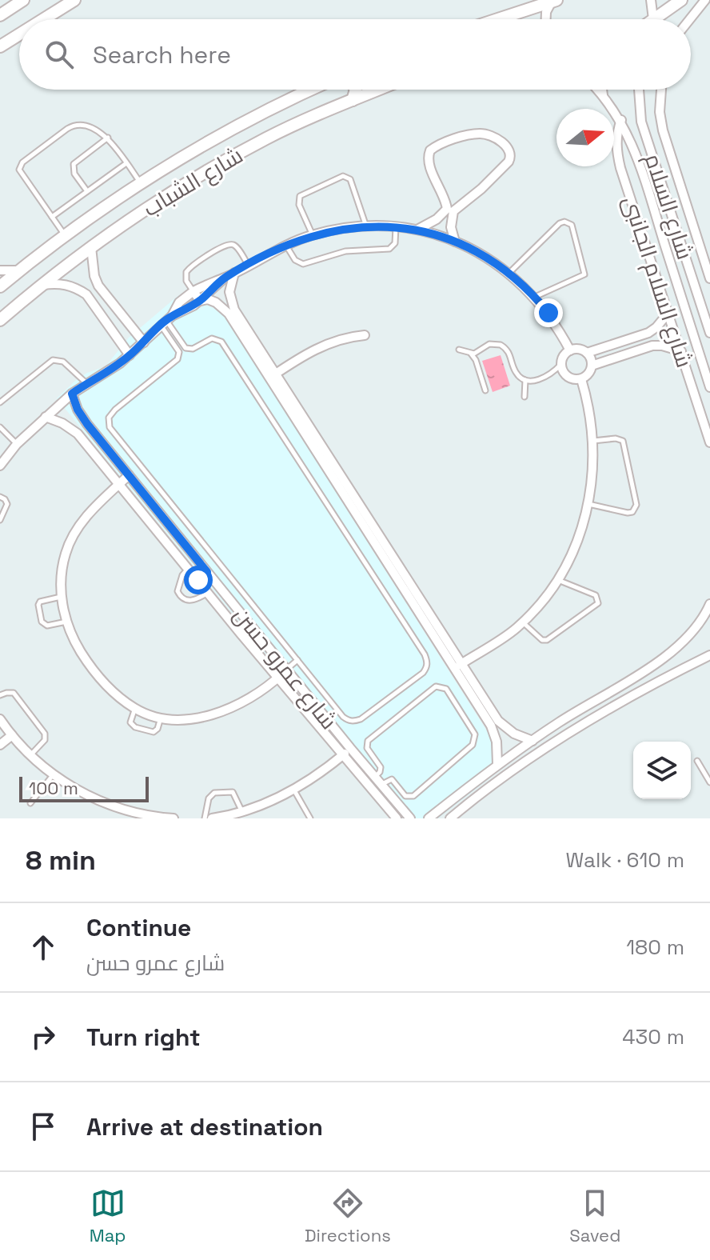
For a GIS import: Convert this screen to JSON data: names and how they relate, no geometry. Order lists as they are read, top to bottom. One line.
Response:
{"streets":{"street":["شارع الشباب","شارع السلام","شارع السلام الجانبى","شارع عمرو حسن"]},"crossings":[["شارع السلام","شارع السلام الجانبى"]],"scale_bar":"100 m","north":"right","page":{"search":"Search here","scale":"100 m","heading":["8 min","Walk · 610 m"],"list":[["Continue","شارع عمرو حسن","180 m"],["Turn right","430 m"],"Arrive at destination"],"nav":["Map","Directions","Saved"]}}
